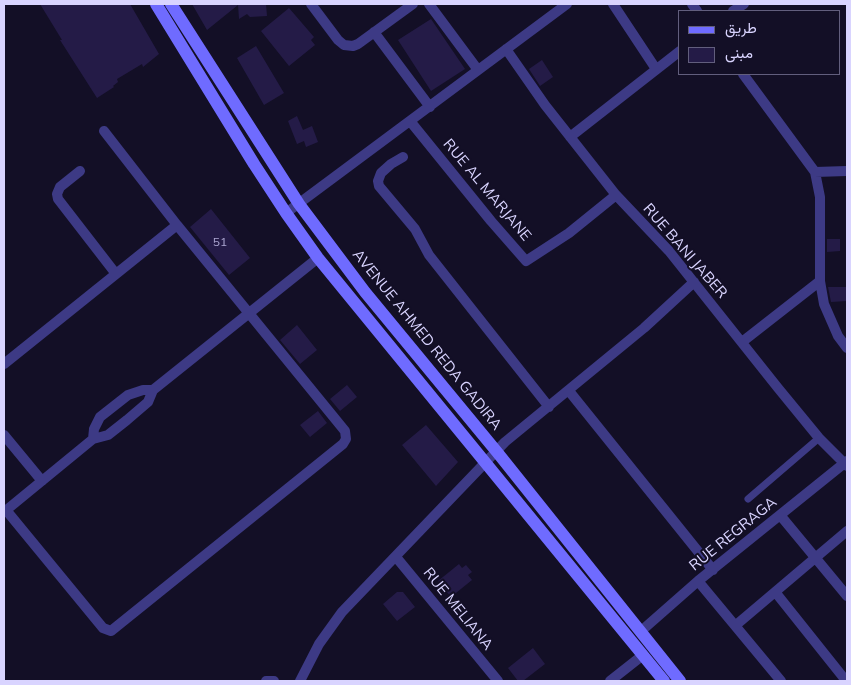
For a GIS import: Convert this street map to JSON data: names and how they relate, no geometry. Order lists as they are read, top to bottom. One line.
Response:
{"streets":{"main road":["AVENUE AHMED REDA GADIRA"],"street":["RUE AL MARJANE","RUE BANI JABER","RUE REGRAGA","RUE MELIANA"]},"crossings":[["RUE AL MARJANE","RUE BANI JABER"],["RUE BANI JABER","RUE REGRAGA"],["AVENUE AHMED REDA GADIRA","RUE REGRAGA"]],"house_numbers":["51"],"legend":["طريق","مبنى"]}
